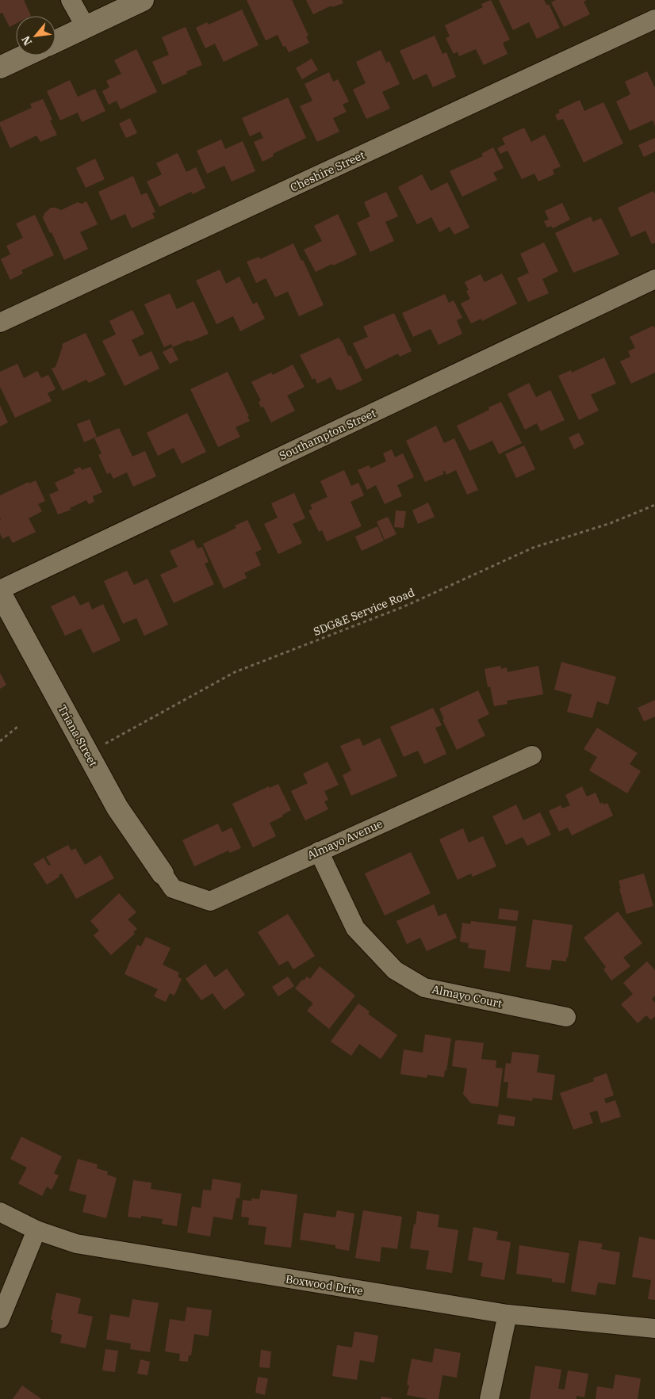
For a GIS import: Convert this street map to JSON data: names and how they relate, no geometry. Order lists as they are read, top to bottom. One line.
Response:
{"streets":{"street":["Cheshire Street","Southampton Street","Triana Street","Almayo Avenue","Almayo Court","Boxwood Drive"],"path":["SDG&E Service Road"]},"crossings":[["SDG&E Service Road","Triana Street"],["Triana Street","Almayo Avenue"],["Almayo Avenue","Almayo Court"]],"north":"bottom left"}
